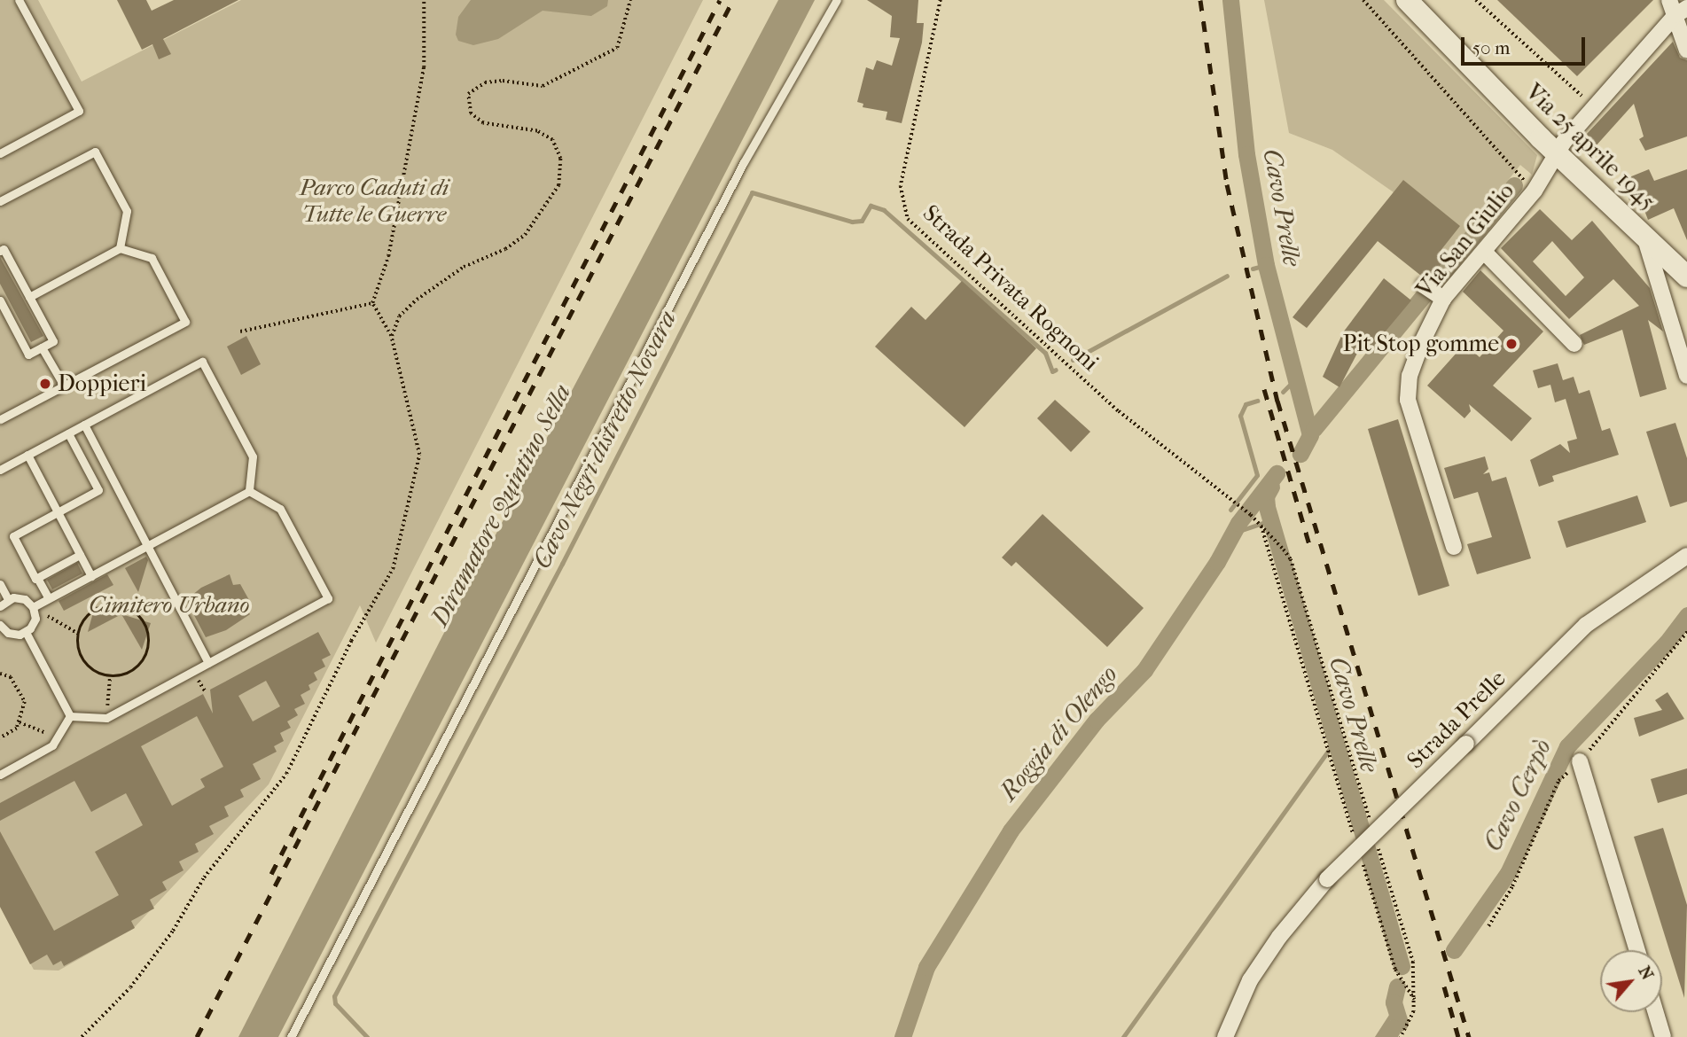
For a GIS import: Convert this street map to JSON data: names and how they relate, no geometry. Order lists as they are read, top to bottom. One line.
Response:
{"streets":{"street":["Via 25 aprile 1945","Via San Giulio","Strada Prelle"],"path":["Strada Privata Rognoni"]},"crossings":[["Via 25 aprile 1945","Via San Giulio"]],"water":["Cavo Prelle","Cavo Negri distretto Novara","Diramatore Quintino Sella","Roggia di Olengo","Cavo Cerpò"],"parks":["Parco Caduti di Tutte le Guerre","Cimitero Urbano"],"places":["Pit Stop gomme","Doppieri"],"scale_bar":"50 m","north":"top right"}
